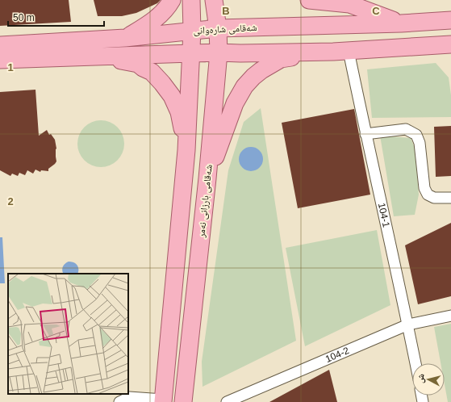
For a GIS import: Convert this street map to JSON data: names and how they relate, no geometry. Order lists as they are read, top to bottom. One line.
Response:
{"streets":{"main road":["شەقامی شارەوانی","شەقامی بارزانی نەمر"],"street":["104-1","104-2"]},"crossings":[["شەقامی شارەوانی","شەقامی بارزانی نەمر"],["104-1","104-2"]],"scale_bar":"50 m","north":"left","grid":{"columns":["B","C"],"rows":["1","2"]}}
